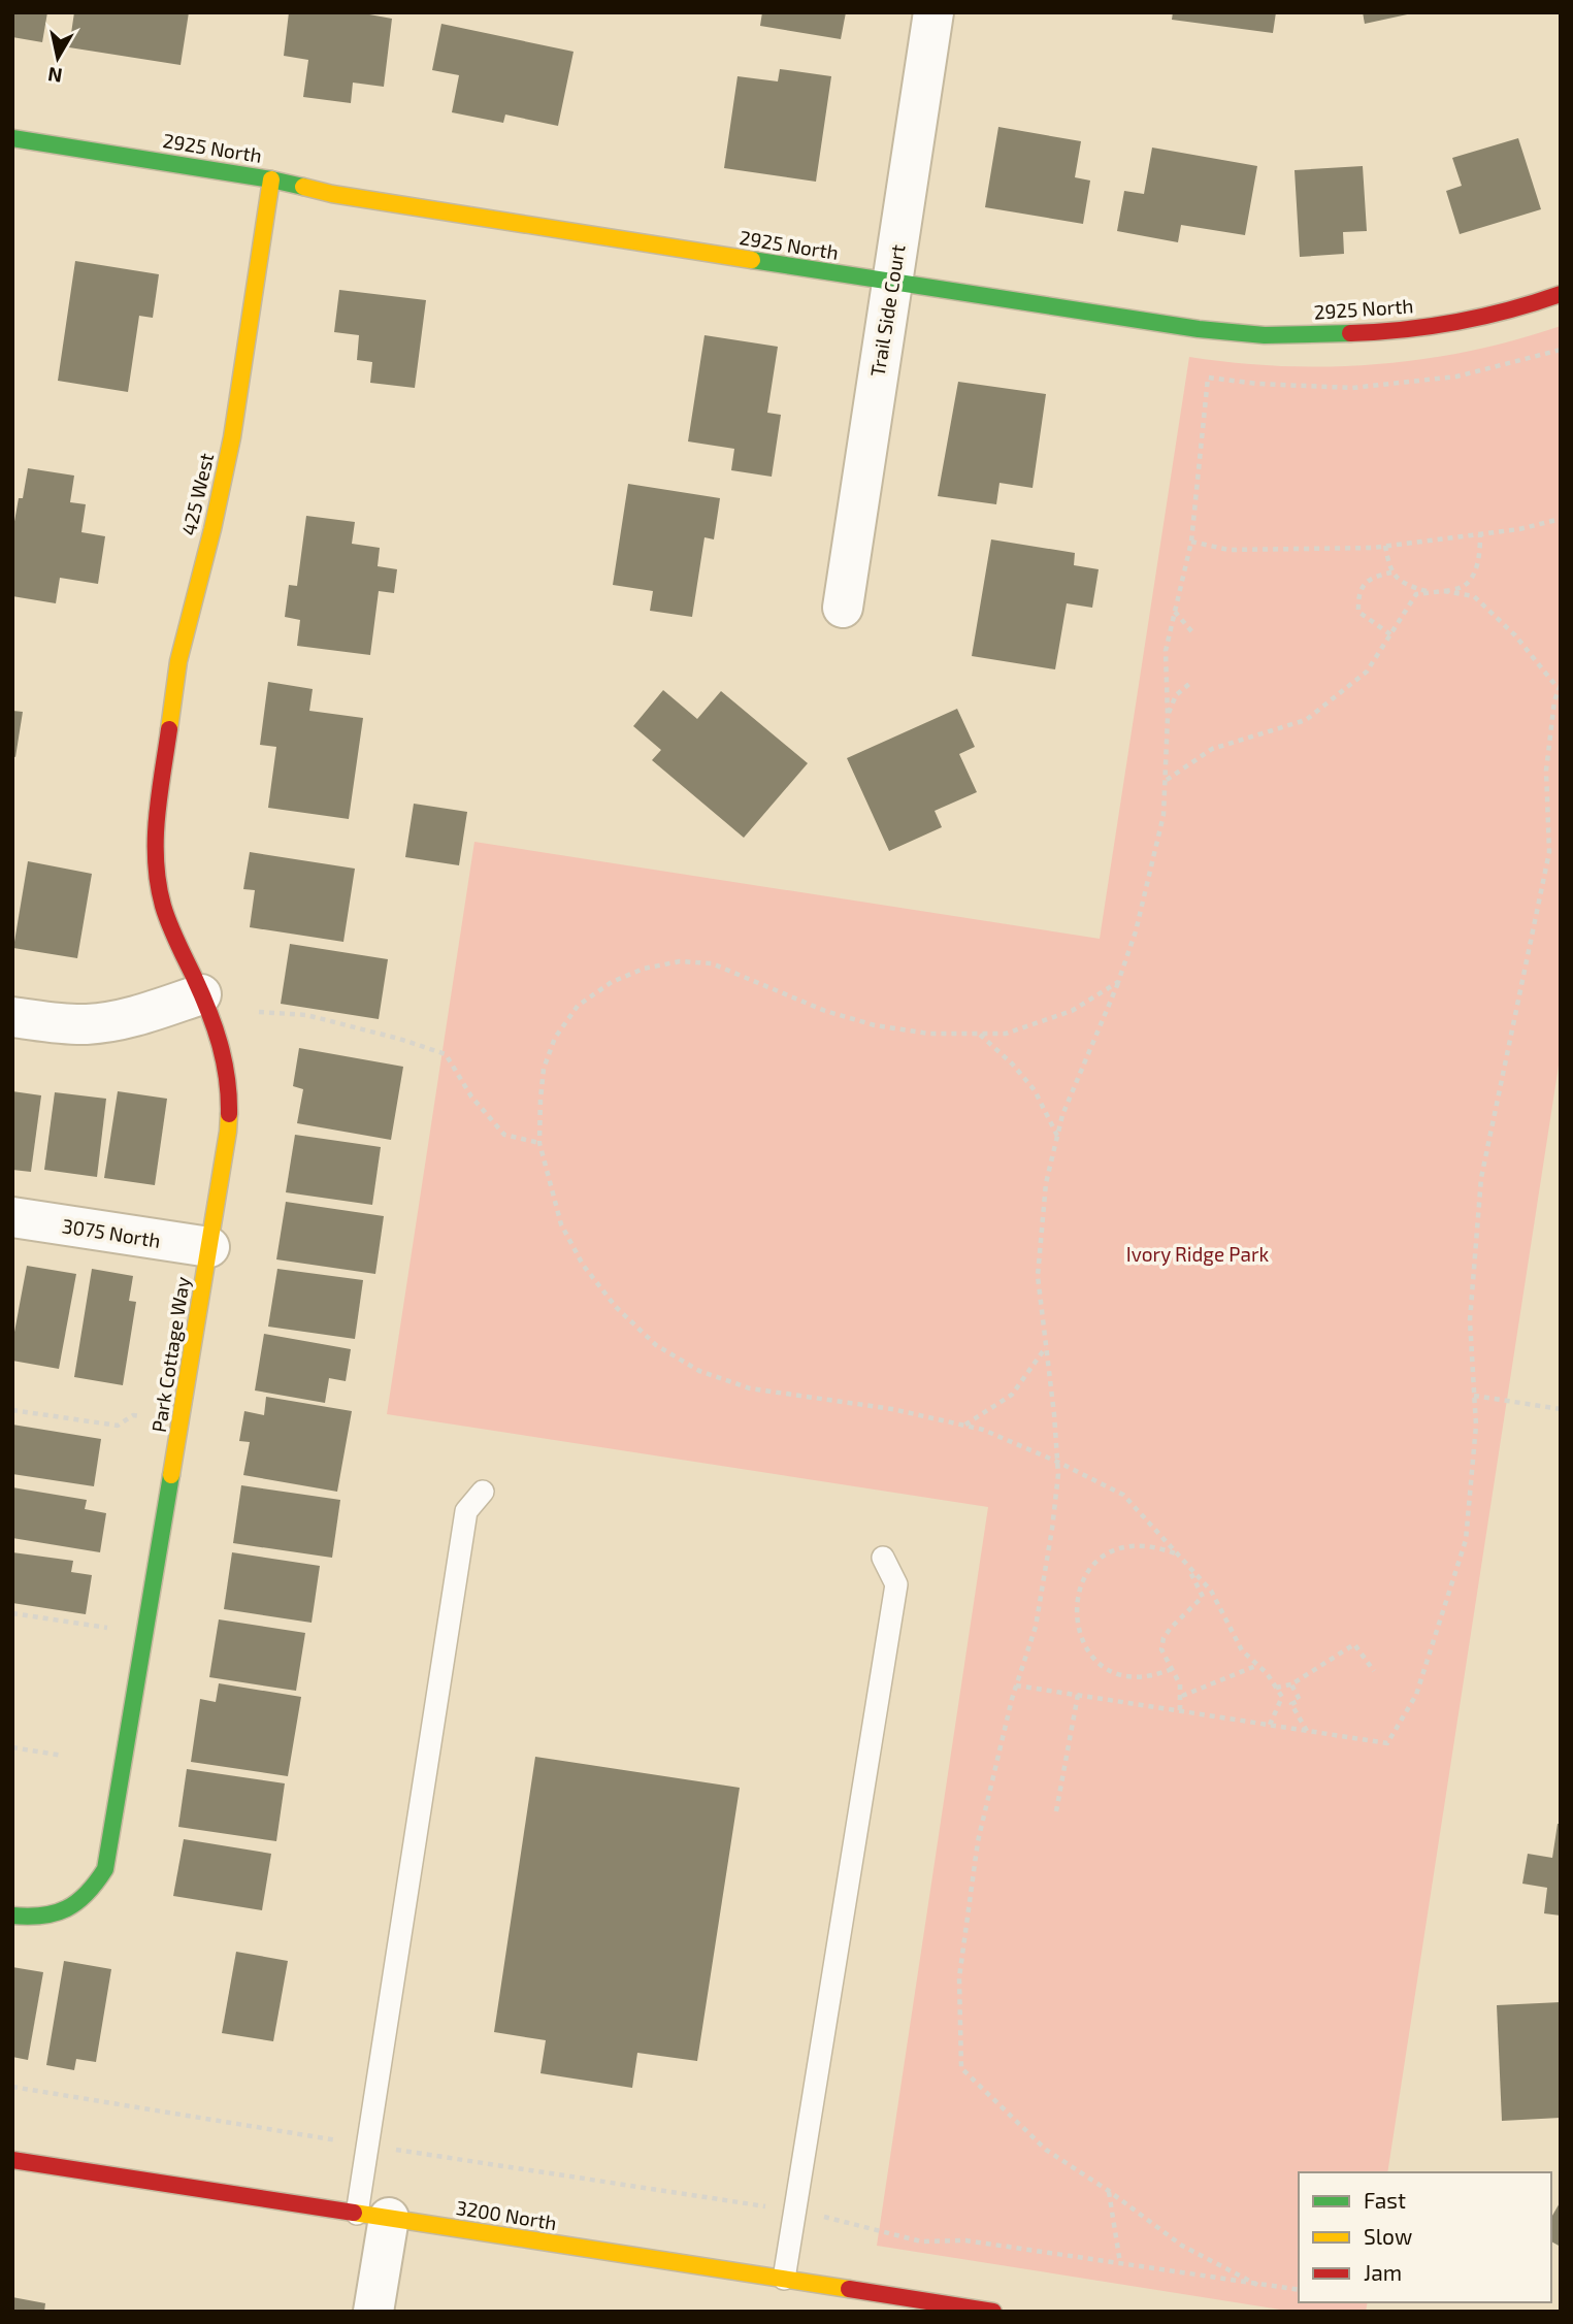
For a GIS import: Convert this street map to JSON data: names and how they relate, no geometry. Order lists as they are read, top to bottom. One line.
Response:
{"streets":{"street":["2925 North","Trail Side Court","425 West","3075 North","Park Cottage Way","3200 North"]},"crossings":[["2925 North","Trail Side Court"],["2925 North","425 West"],["425 West","Park Cottage Way"],["3075 North","Park Cottage Way"]],"parks":["Ivory Ridge Park"],"legend":["Fast","Slow","Jam"],"north":"bottom"}
